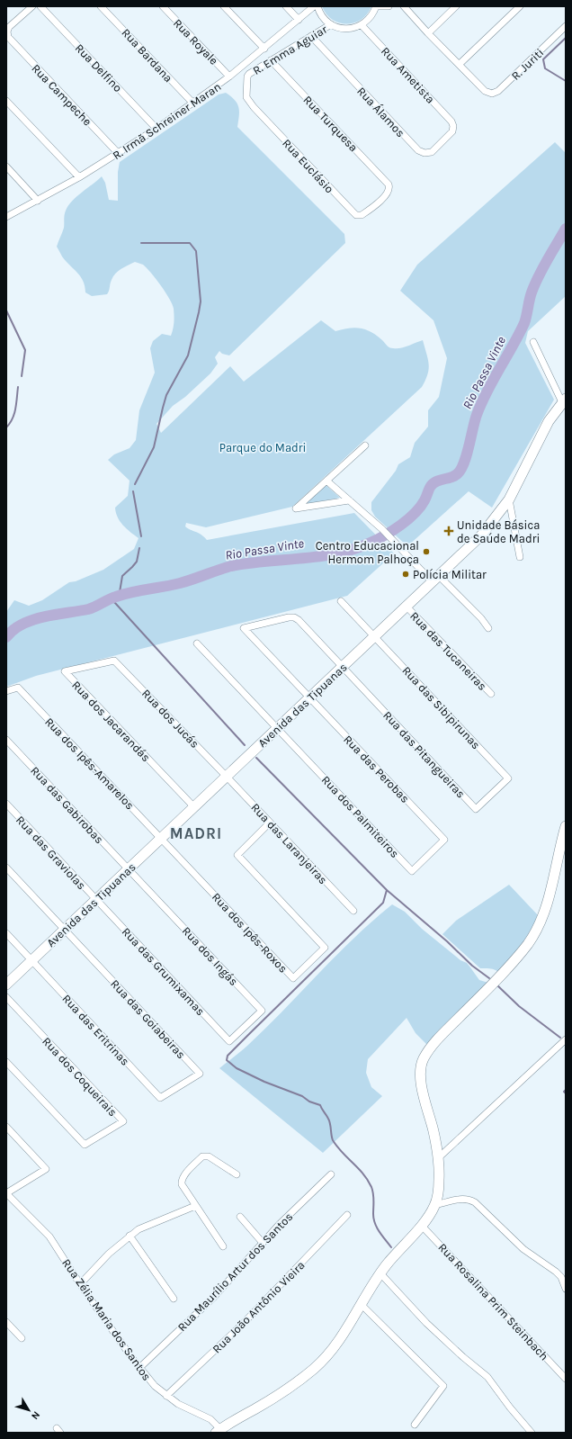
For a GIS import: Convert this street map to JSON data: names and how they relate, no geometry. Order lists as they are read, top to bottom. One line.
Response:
{"streets":{"main road":["Avenida das Tipuanas"],"street":["Rua Royale","R. Emma Aguiar","Rua Bardana","R. Juriti","Rua Delfino","Rua Ametista","Rua Campeche","Rua Álamos","R. Irmã Schreiner Maran","Rua Turquesa","Rua Euclásio","Rua das Tucaneiras","Rua das Sibipirunas","Rua dos Jucás","Rua dos Jacarandás","Rua das Pitangueiras","Rua dos Ipês-Amarelos","Rua das Perobas","Rua das Gabirobas","Rua dos Palmiteiros","Rua das Laranjeiras","Rua das Graviolas","Rua dos Ipês-Roxos","Rua dos Ingás","Rua das Grumixamas","Rua das Goiabeiras","Rua das Eritrinas","Rua dos Coqueirais","Rua Maurílio Artur dos Santos","Rua Rosalina Prim Steinbach","Rua João Antônio Vieira","Rua Zélia Maria dos Santos"]},"crossings":[["Rua Royale","R. Irmã Schreiner Maran"],["R. Emma Aguiar","Rua Álamos"],["R. Emma Aguiar","Rua Turquesa"],["R. Emma Aguiar","Rua Euclásio"],["Rua Bardana","R. Irmã Schreiner Maran"],["Rua Delfino","R. Irmã Schreiner Maran"],["Rua Ametista","Rua Álamos"],["Rua Campeche","R. Irmã Schreiner Maran"],["Rua Turquesa","Rua Euclásio"],["Rua das Tucaneiras","Avenida das Tipuanas"],["Avenida das Tipuanas","Rua das Sibipirunas"],["Avenida das Tipuanas","Rua dos Jucás"],["Avenida das Tipuanas","Rua dos Jacarandás"],["Avenida das Tipuanas","Rua das Pitangueiras"],["Avenida das Tipuanas","Rua dos Ipês-Amarelos"],["Avenida das Tipuanas","Rua das Perobas"],["Avenida das Tipuanas","Rua das Gabirobas"],["Avenida das Tipuanas","Rua dos Palmiteiros"],["Avenida das Tipuanas","Rua das Laranjeiras"],["Avenida das Tipuanas","Rua das Graviolas"],["Avenida das Tipuanas","Rua dos Ipês-Roxos"],["Avenida das Tipuanas","Rua dos Ingás"],["Avenida das Tipuanas","Rua das Grumixamas"],["Avenida das Tipuanas","Rua das Goiabeiras"],["Avenida das Tipuanas","Rua das Eritrinas"],["Rua das Sibipirunas","Rua das Pitangueiras"],["Rua dos Jucás","Rua dos Jacarandás"],["Rua dos Jucás","Rua das Laranjeiras"],["Rua das Pitangueiras","Rua das Perobas"],["Rua dos Ipês-Amarelos","Rua dos Ipês-Roxos"],["Rua das Perobas","Rua dos Palmiteiros"],["Rua das Gabirobas","Rua dos Ingás"],["Rua das Laranjeiras","Rua dos Ipês-Roxos"],["Rua das Graviolas","Rua das Grumixamas"],["Rua dos Ingás","Rua das Grumixamas"],["Rua das Goiabeiras","Rua das Eritrinas"],["Rua Maurílio Artur dos Santos","Rua Zélia Maria dos Santos"],["Rua João Antônio Vieira","Rua Zélia Maria dos Santos"]],"districts":["MADRI"],"water":["Rio Passa Vinte"],"parks":["Parque do Madri"],"places":{"health":["Unidade Básica de Saúde Madri"],"other":["Centro Educacional Hermom Palhoça","Polícia Militar"]},"north":"bottom right"}
